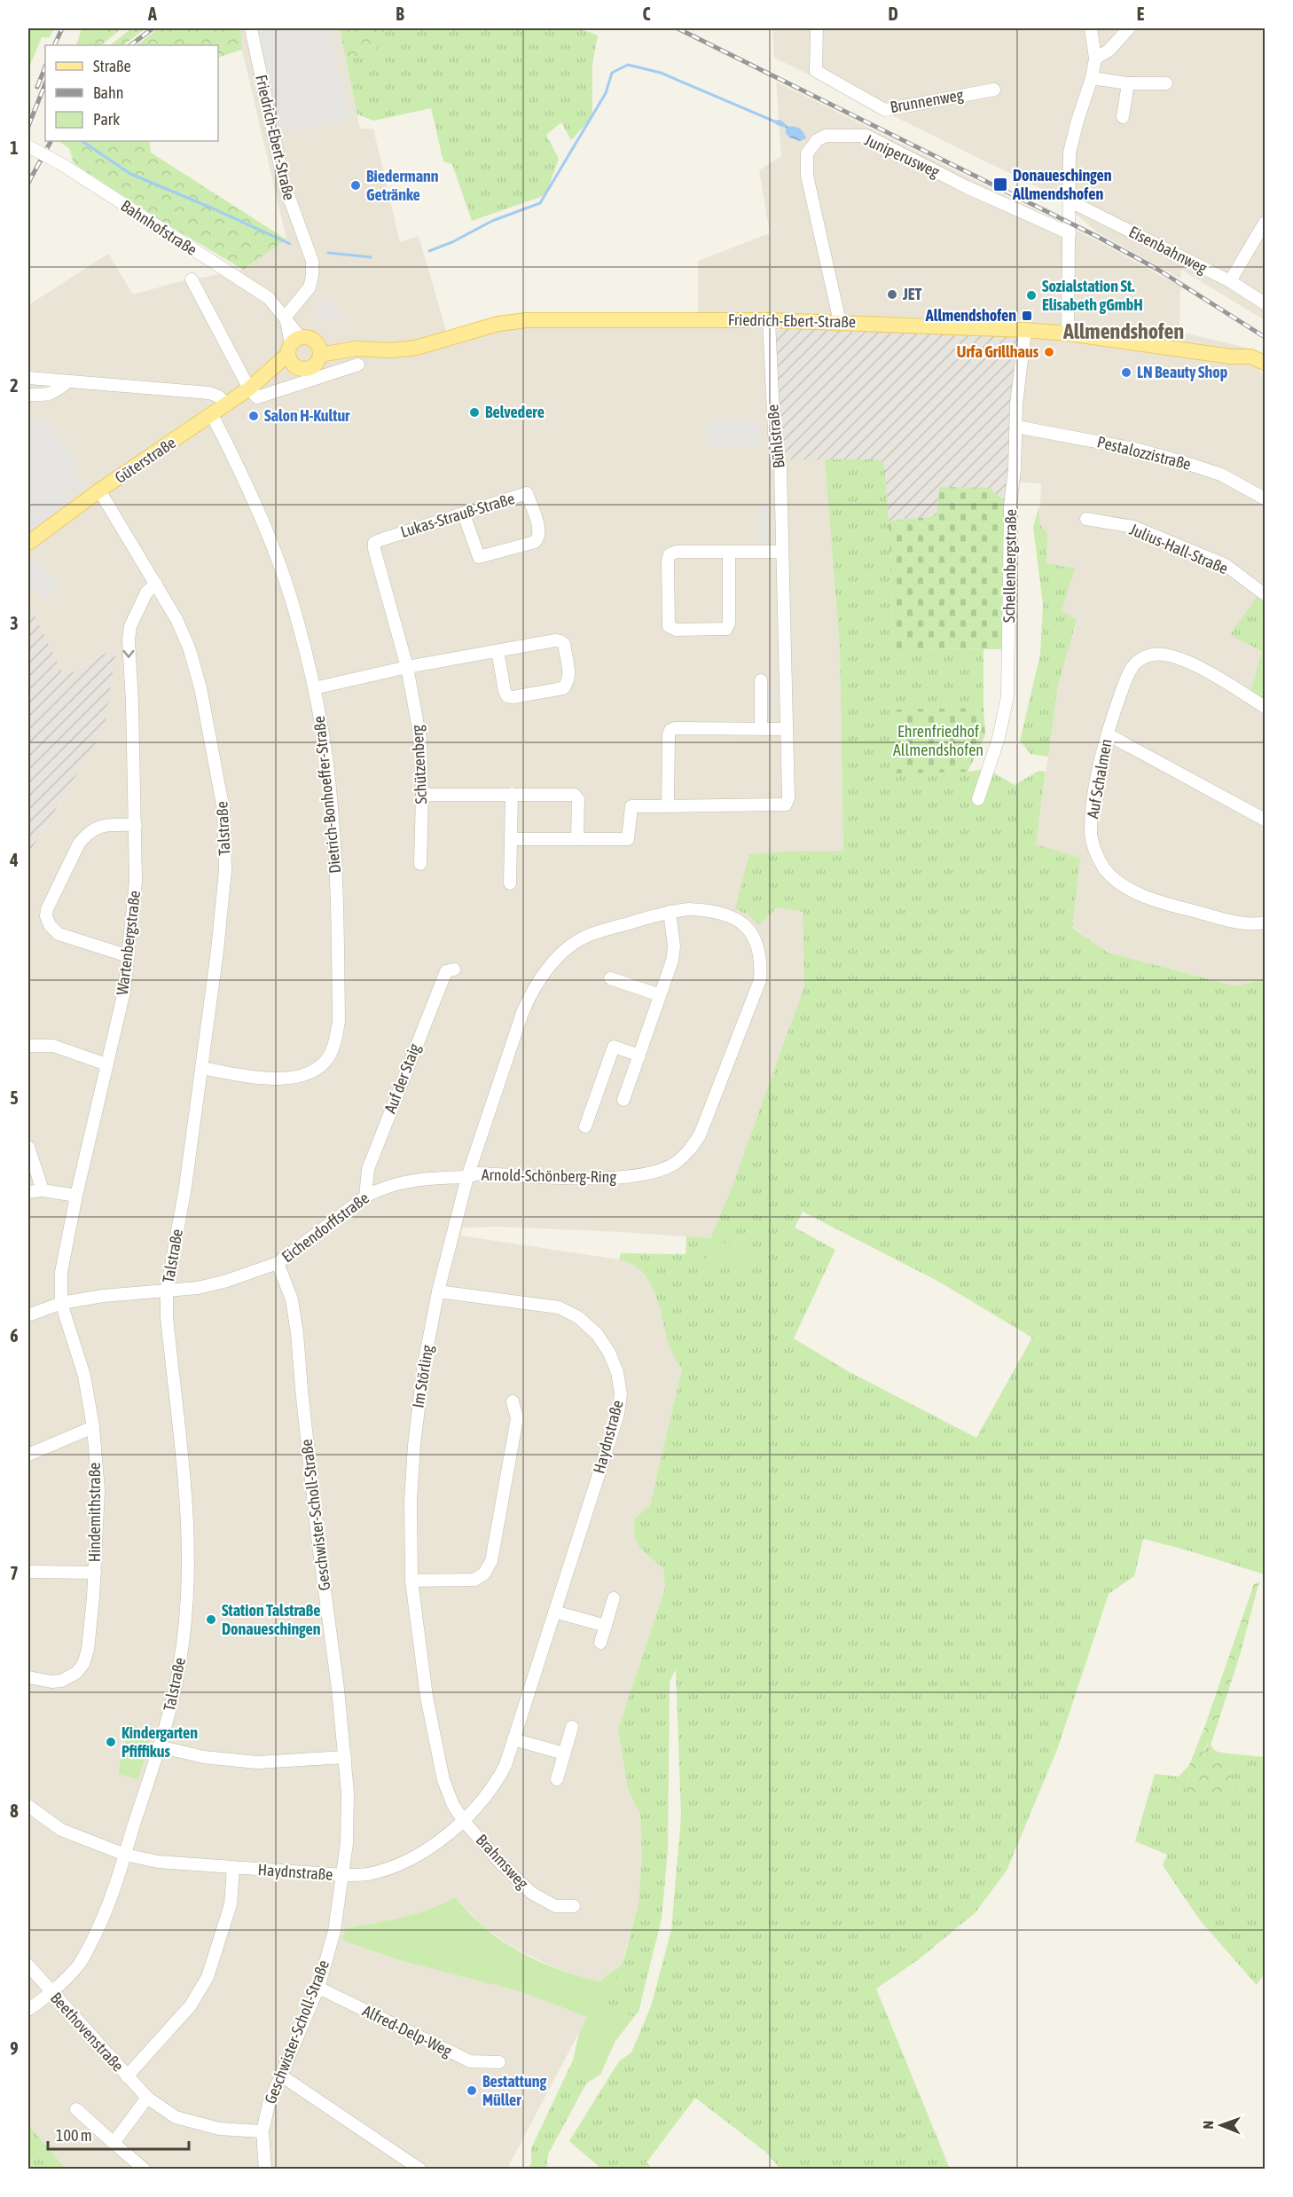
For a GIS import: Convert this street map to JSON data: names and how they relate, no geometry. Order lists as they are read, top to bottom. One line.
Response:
{"streets":{"main road":["Friedrich-Ebert-Straße","Güterstraße"],"street":["Brunnenweg","Juniperusweg","Bahnhofstraße","Eisenbahnweg","Bühlstraße","Pestalozzistraße","Lukas-Strauß-Straße","Julius-Hall-Straße","Schellenbergstraße","Schützenberg","Auf Schalmen","Dietrich-Bonhoeffer-Straße","Talstraße","Wartenbergstraße","Auf der Staig","Arnold-Schönberg-Ring","Eichendorffstraße","Im Störling","Haydnstraße","Hindemithstraße","Geschwister-Scholl-Straße","Brahmsweg","Alfred-Delp-Weg","Beethovenstraße"]},"crossings":[["Friedrich-Ebert-Straße","Juniperusweg"],["Friedrich-Ebert-Straße","Bahnhofstraße"],["Friedrich-Ebert-Straße","Bühlstraße"],["Friedrich-Ebert-Straße","Güterstraße"],["Friedrich-Ebert-Straße","Schellenbergstraße"],["Bahnhofstraße","Güterstraße"],["Pestalozzistraße","Schellenbergstraße"],["Güterstraße","Dietrich-Bonhoeffer-Straße"],["Güterstraße","Talstraße"],["Lukas-Strauß-Straße","Schützenberg"],["Dietrich-Bonhoeffer-Straße","Talstraße"],["Talstraße","Wartenbergstraße"],["Talstraße","Eichendorffstraße"],["Talstraße","Haydnstraße"],["Talstraße","Beethovenstraße"],["Wartenbergstraße","Eichendorffstraße"],["Wartenbergstraße","Hindemithstraße"],["Auf der Staig","Eichendorffstraße"],["Arnold-Schönberg-Ring","Eichendorffstraße"],["Arnold-Schönberg-Ring","Im Störling"],["Eichendorffstraße","Im Störling"],["Eichendorffstraße","Hindemithstraße"],["Eichendorffstraße","Geschwister-Scholl-Straße"],["Im Störling","Haydnstraße"],["Im Störling","Brahmsweg"],["Haydnstraße","Geschwister-Scholl-Straße"],["Haydnstraße","Brahmsweg"],["Geschwister-Scholl-Straße","Alfred-Delp-Weg"],["Geschwister-Scholl-Straße","Beethovenstraße"]],"districts":["Allmendshofen"],"parks":["Ehrenfriedhof Allmendshofen"],"places":{"transit":["Donaueschingen Allmendshofen","Allmendshofen"],"other":["Biedermann Getränke","JET","Sozialstation St. Elisabeth gGmbH","Urfa Grillhaus","LN Beauty Shop","Belvedere","Salon H-Kultur","Station Talstraße Donaueschingen","Kindergarten Pfiffikus","Bestattung Müller"]},"legend":["Straße","Bahn","Park"],"scale_bar":"100 m","north":"left","grid":{"columns":["A","B","C","D","E"],"rows":["1","2","3","4","5","6","7","8","9"]}}
